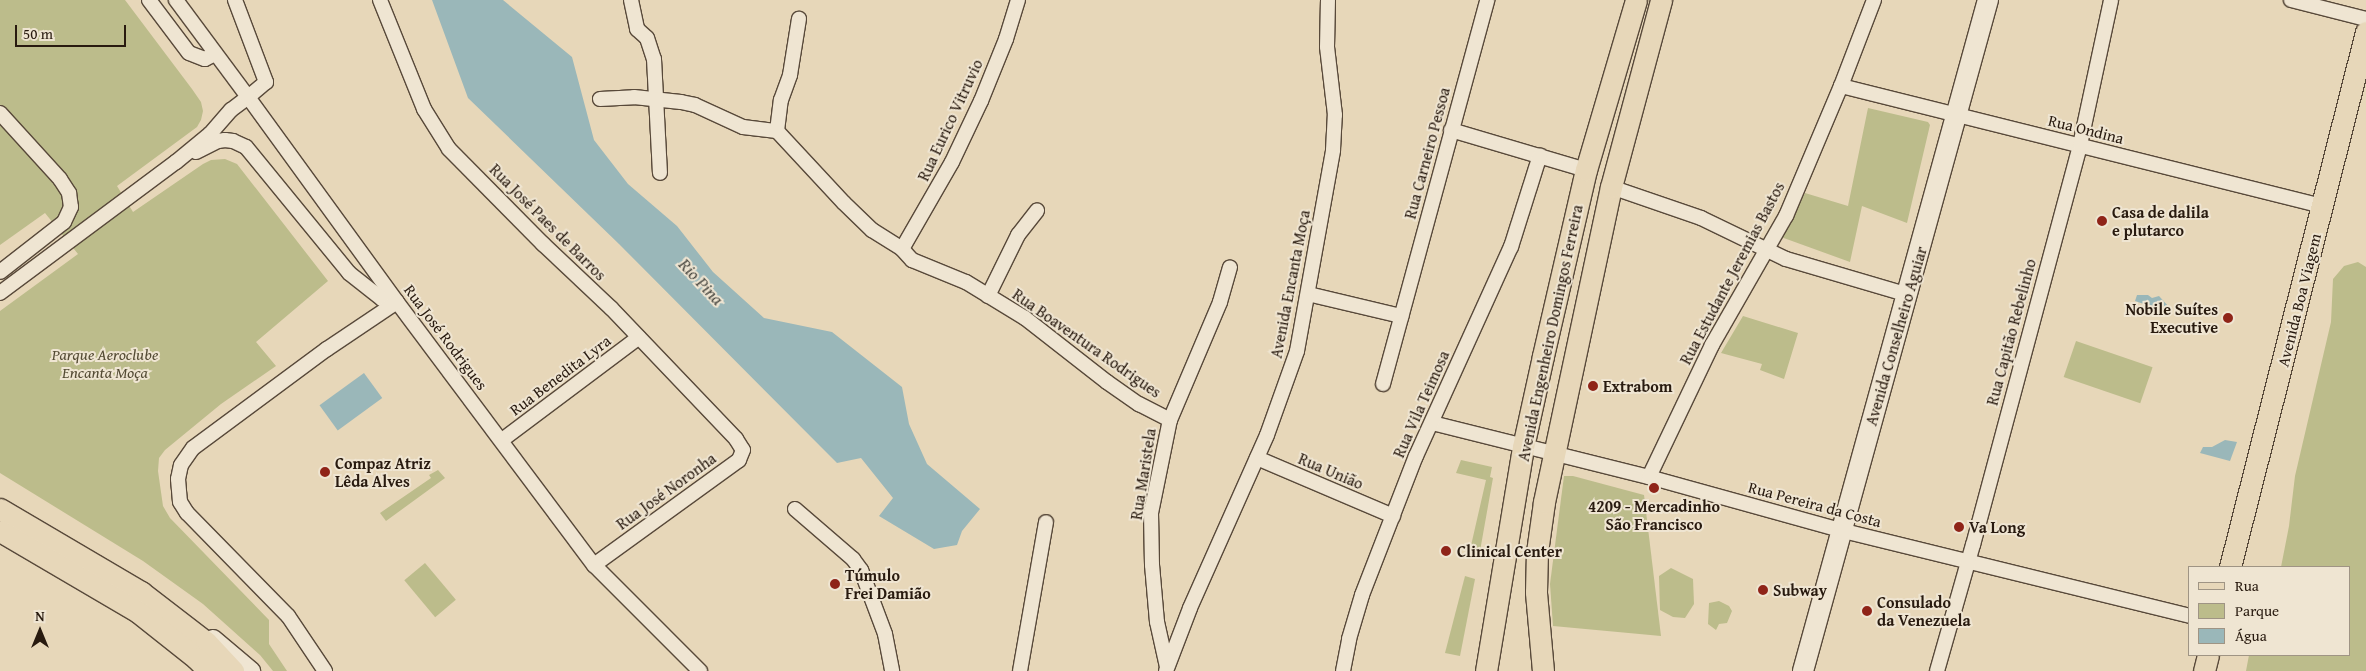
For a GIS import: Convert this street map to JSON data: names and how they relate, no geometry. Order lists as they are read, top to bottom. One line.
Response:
{"streets":{"main road":["Avenida Boa Viagem","Avenida Engenheiro Domingos Ferreira","Avenida Conselheiro Aguiar"],"street":["Rua Eurico Vitruvio","Rua Ondina","Rua Carneiro Pessoa","Rua José Paes de Barros","Rua Estudante Jeremias Bastos","Avenida Encanta Moça","Rua Capitão Rebelinho","Rua José Rodrigues","Rua Boaventura Rodrigues","Rua Benedita Lyra","Rua Vila Teimosa","Rua União","Rua Maristela","Rua José Noronha","Rua Pereira da Costa"]},"crossings":[["Rua Eurico Vitruvio","Rua Boaventura Rodrigues"],["Rua Ondina","Rua Estudante Jeremias Bastos"],["Rua Ondina","Avenida Boa Viagem"],["Rua Ondina","Rua Capitão Rebelinho"],["Rua Ondina","Avenida Conselheiro Aguiar"],["Rua José Paes de Barros","Rua Benedita Lyra"],["Rua José Paes de Barros","Rua José Noronha"],["Rua Estudante Jeremias Bastos","Rua Pereira da Costa"],["Avenida Encanta Moça","Rua União"],["Avenida Encanta Moça","Rua Maristela"],["Rua Capitão Rebelinho","Rua Pereira da Costa"],["Avenida Engenheiro Domingos Ferreira","Rua Pereira da Costa"],["Avenida Conselheiro Aguiar","Rua Pereira da Costa"],["Rua José Rodrigues","Rua Benedita Lyra"],["Rua José Rodrigues","Rua José Noronha"],["Rua Boaventura Rodrigues","Rua Maristela"],["Rua Vila Teimosa","Rua União"],["Rua Vila Teimosa","Rua Pereira da Costa"]],"water":["Rio Pina"],"parks":["Parque Aeroclube Encanta Moça"],"places":["Casa de dalila e plutarco","Nobile Suítes Executive","Extrabom","Compaz Atriz Lêda Alves","4209 - Mercadinho São Francisco","Va Long","Clinical Center","Túmulo Frei Damião","Subway","Consulado da Venezuela"],"legend":["Rua","Parque","Água"],"scale_bar":"50 m","north":"top"}
